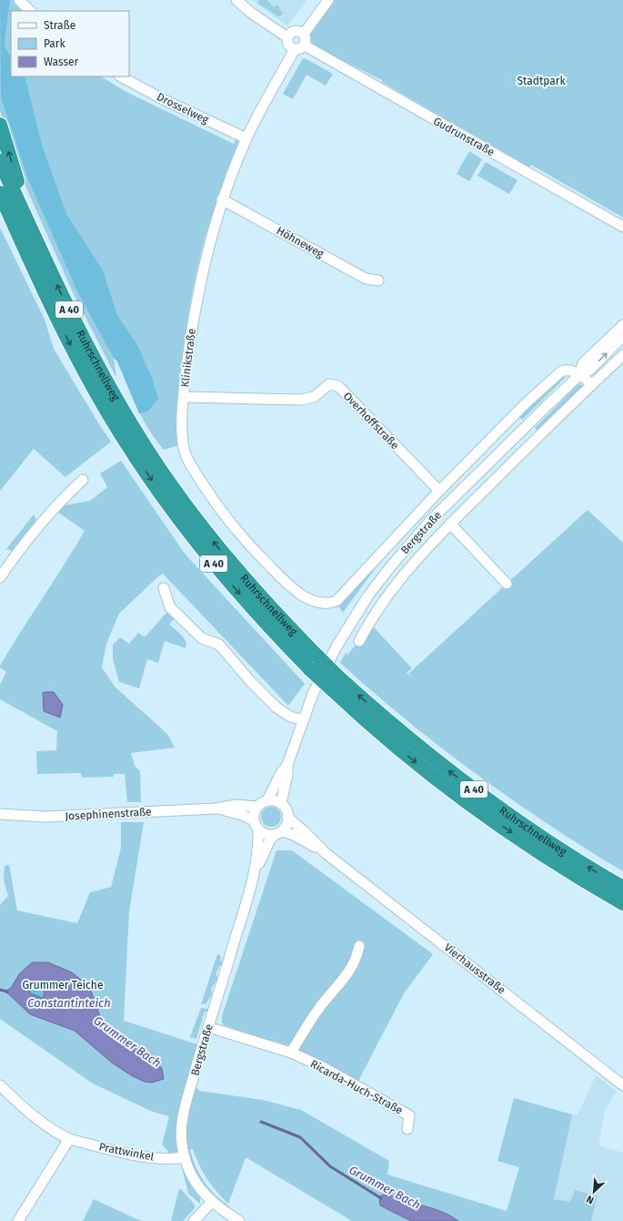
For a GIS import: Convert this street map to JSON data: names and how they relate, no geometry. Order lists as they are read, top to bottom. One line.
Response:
{"streets":{"highway":["A 40","Ruhrschnellweg"],"street":["Drosselweg","Gudrunstraße","Höhneweg","Klinikstraße","Overhoffstraße","Bergstraße","Josephinenstraße","Vierhausstraße","Ricarda-Huch-Straße","Prattwinkel"]},"crossings":[["Drosselweg","Klinikstraße"],["Gudrunstraße","Klinikstraße"],["Höhneweg","Klinikstraße"],["Klinikstraße","Overhoffstraße"],["Klinikstraße","Bergstraße"],["Overhoffstraße","Bergstraße"],["Bergstraße","Josephinenstraße"],["Bergstraße","Vierhausstraße"],["Bergstraße","Ricarda-Huch-Straße"],["Bergstraße","Prattwinkel"],["Josephinenstraße","Vierhausstraße"]],"water":["Constantinteich","Grummer Bach"],"parks":["Stadtpark","Grummer Teiche"],"legend":["Straße","Park","Wasser"],"north":"bottom left"}
